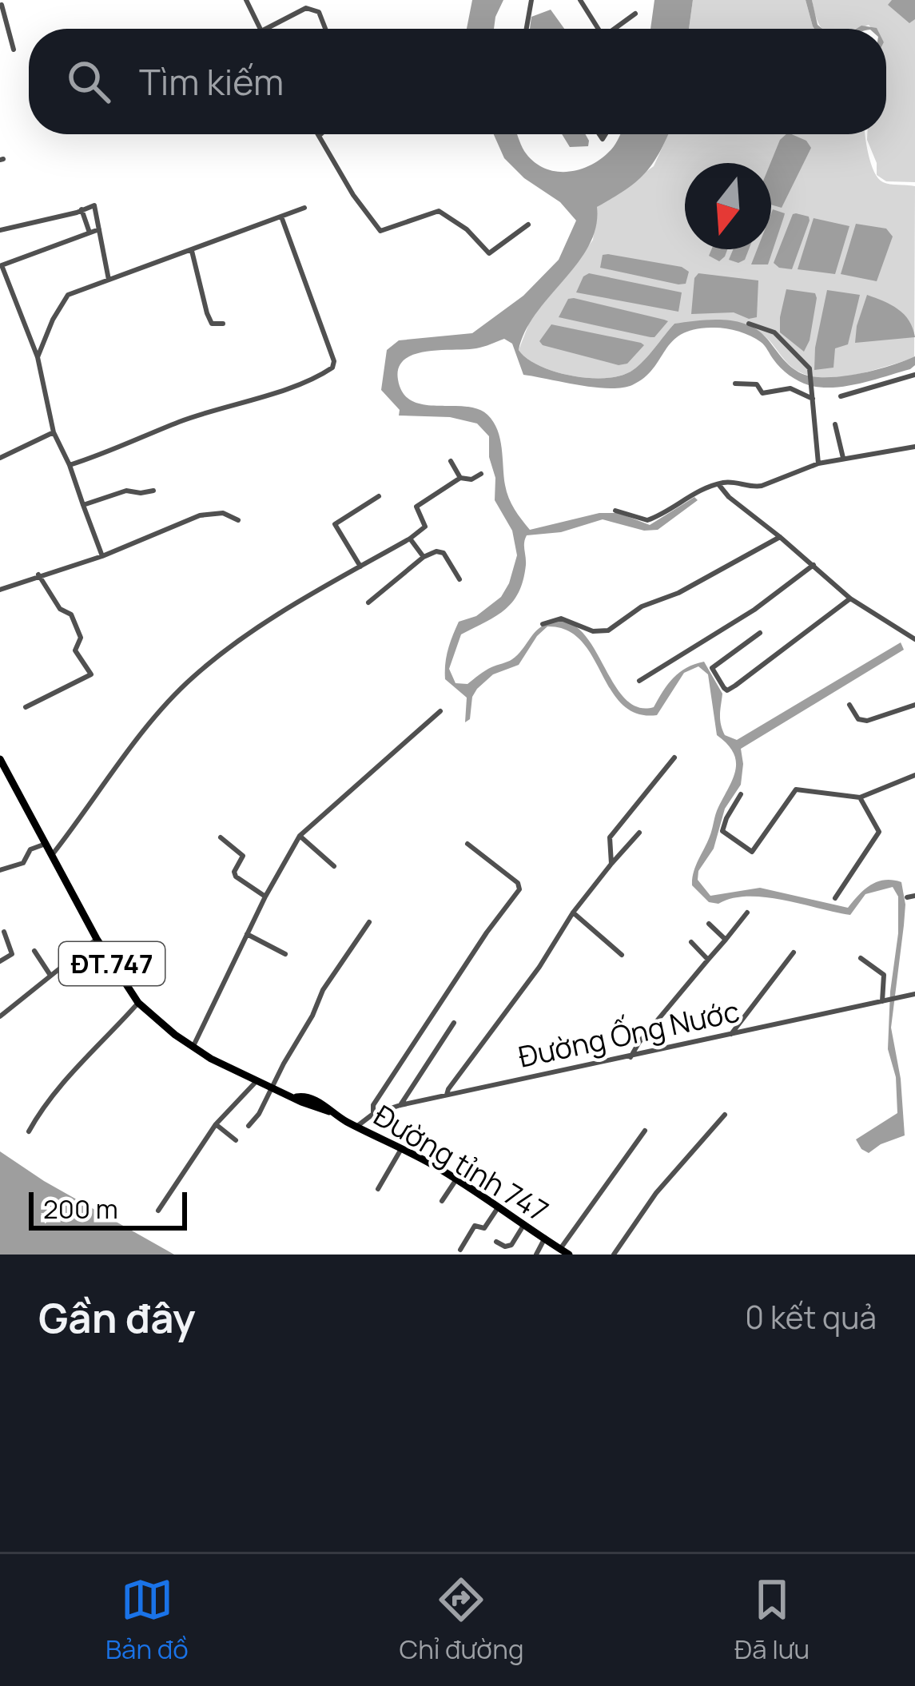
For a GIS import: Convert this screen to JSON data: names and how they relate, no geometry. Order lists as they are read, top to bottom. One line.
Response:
{"streets":{"main road":["ĐT.747","Đường tỉnh 747"],"street":["Đường Ống Nước"]},"crossings":[["Đường Ống Nước","Đường tỉnh 747"]],"scale_bar":"200 m","north":"bottom","page":{"search":"Tìm kiếm","scale":"200 m","heading":["Gần đây","0 kết quả"],"nav":["Bản đồ","Chỉ đường","Đã lưu"]}}
